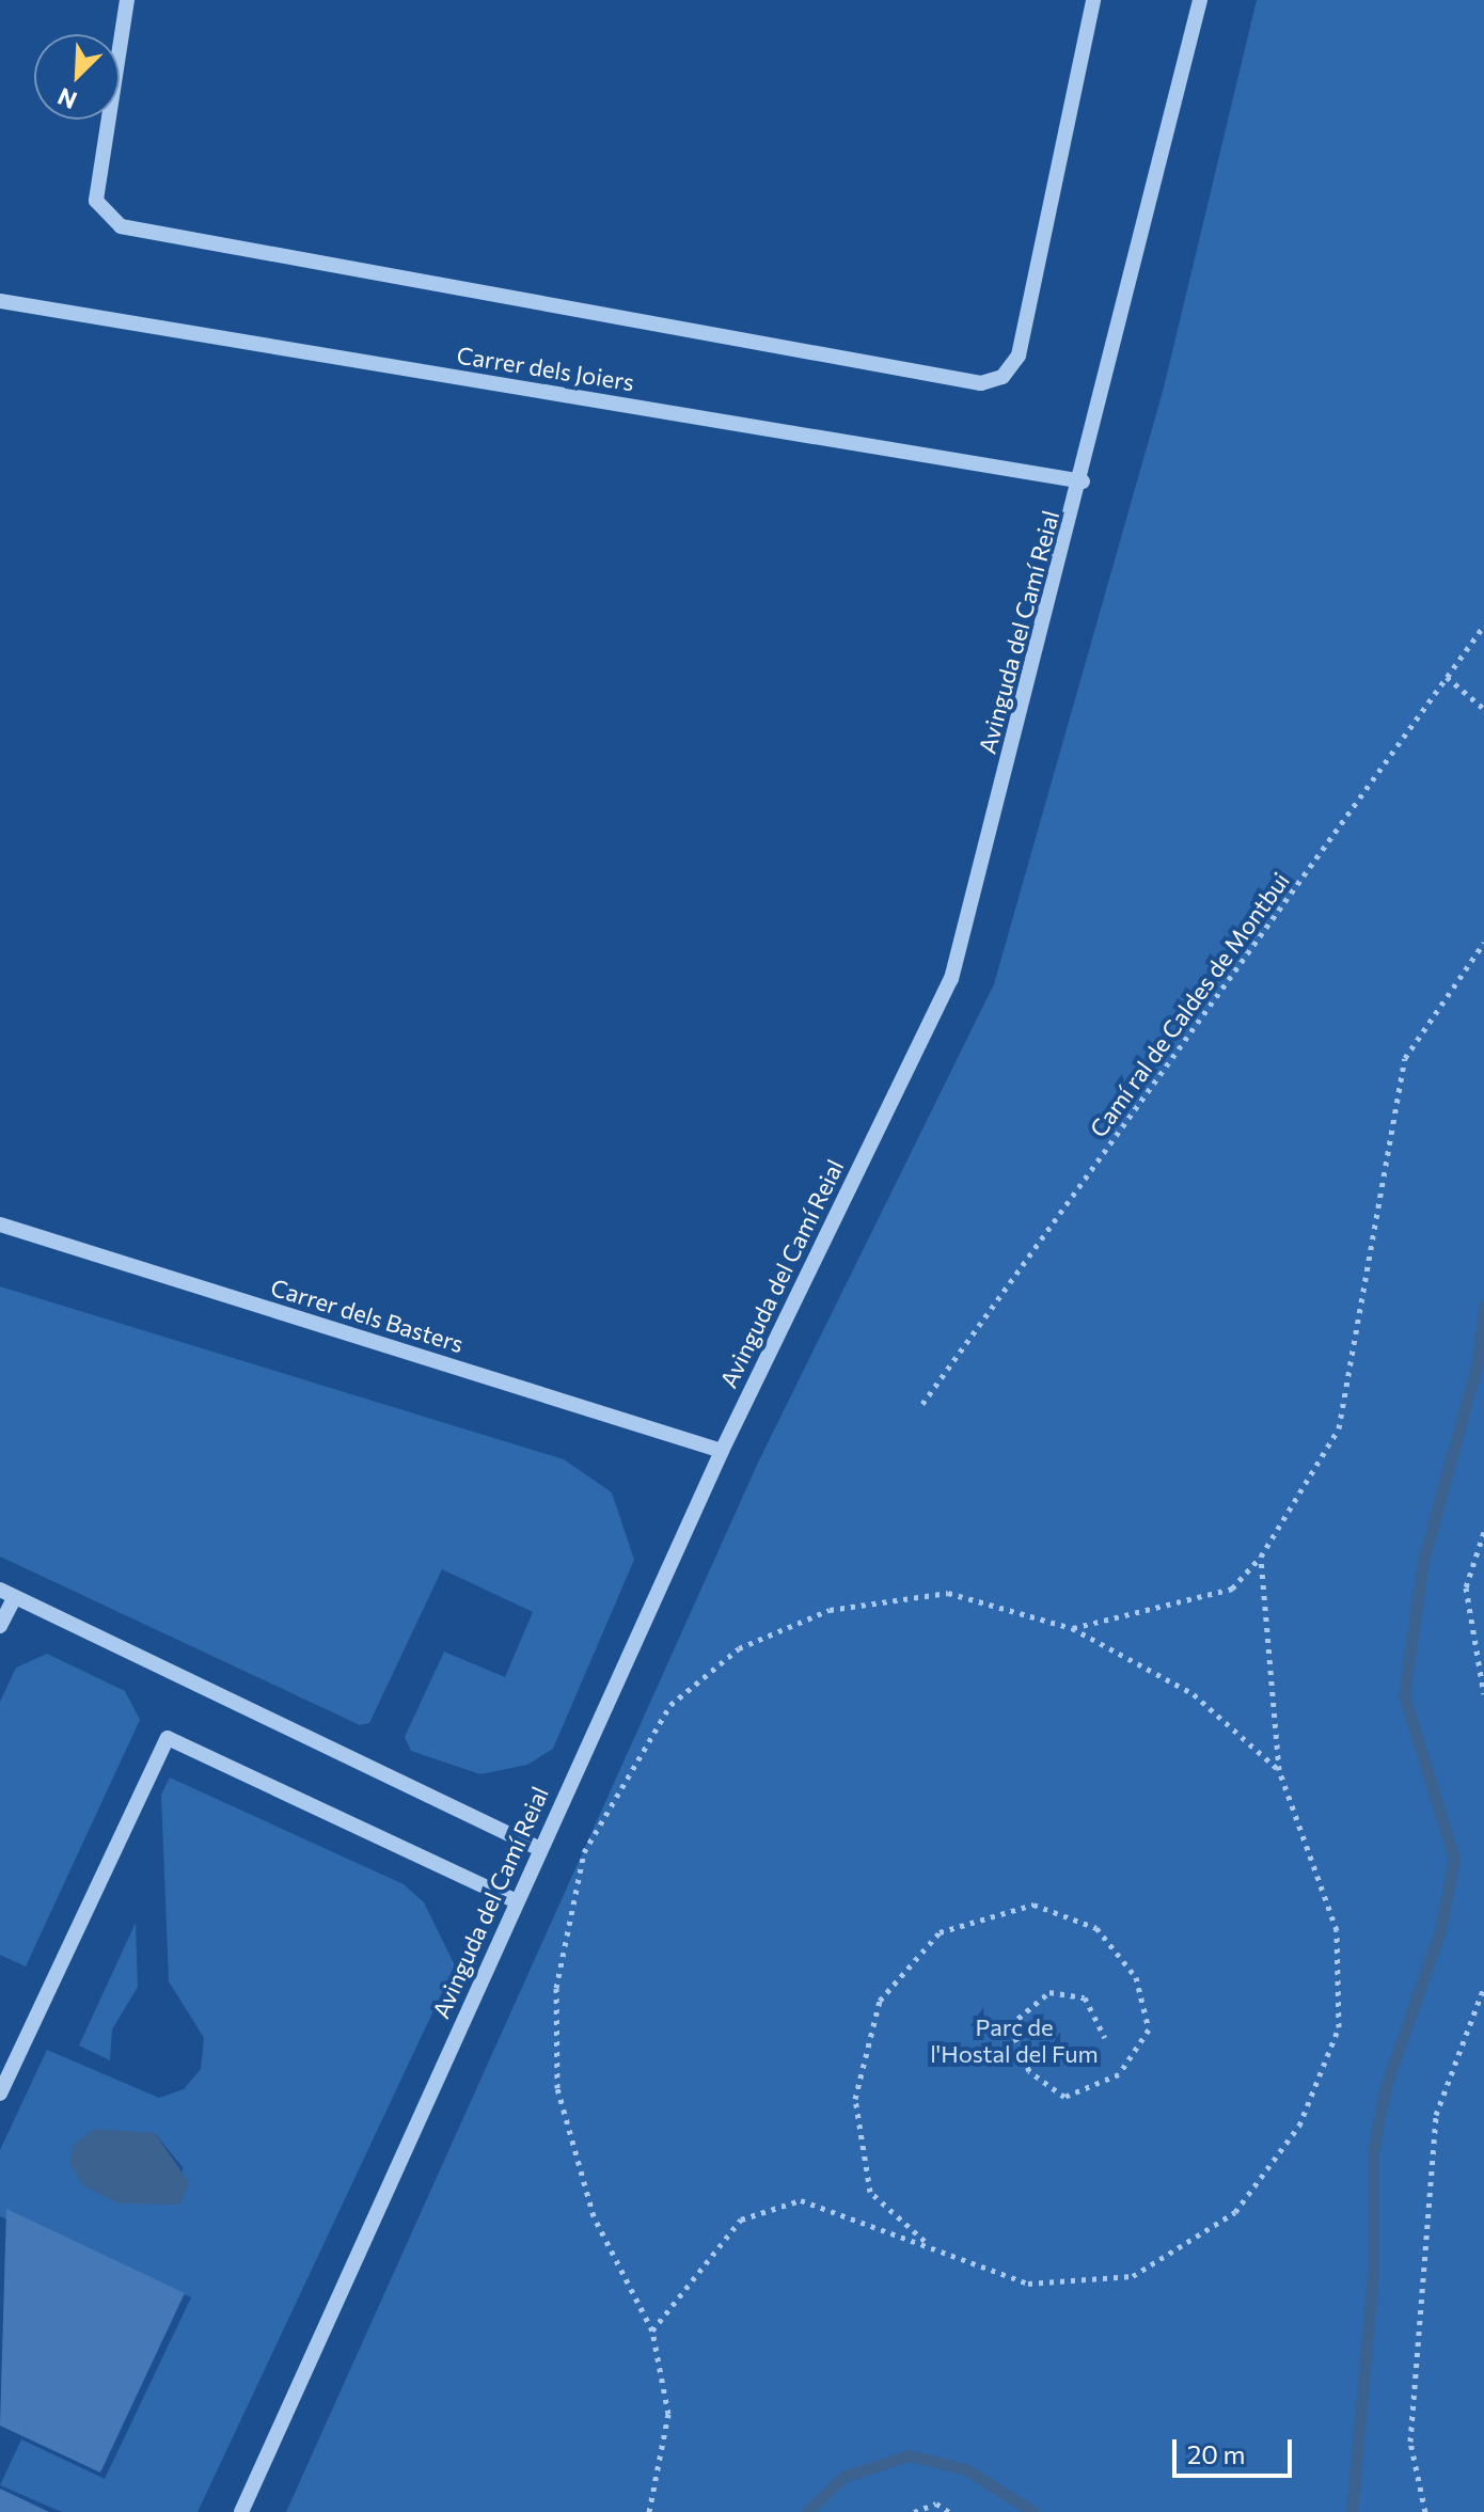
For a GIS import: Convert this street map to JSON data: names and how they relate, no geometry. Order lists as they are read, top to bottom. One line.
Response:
{"streets":{"street":["Carrer dels Joiers","Avinguda del Camí Reial","Carrer dels Basters"],"path":["Camí ral de Caldes de Montbui"]},"crossings":[["Carrer dels Joiers","Avinguda del Camí Reial"],["Avinguda del Camí Reial","Carrer dels Basters"]],"parks":["Parc de l'Hostal del Fum"],"scale_bar":"20 m","north":"bottom left"}
